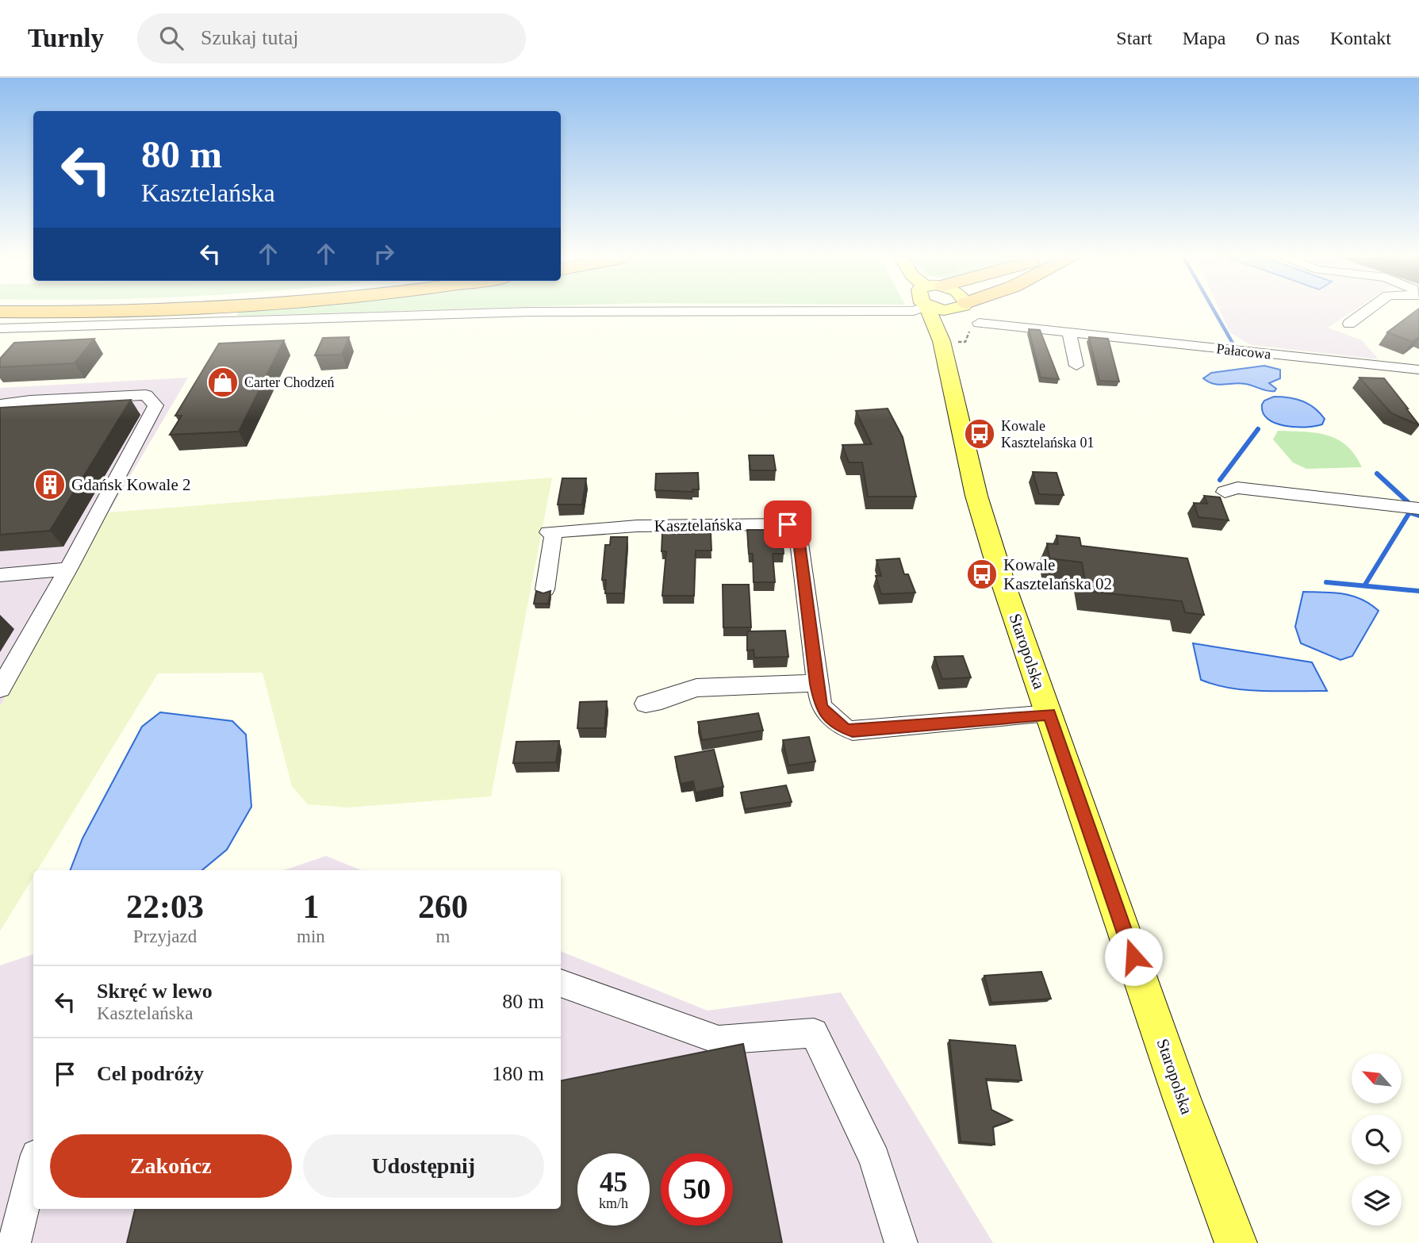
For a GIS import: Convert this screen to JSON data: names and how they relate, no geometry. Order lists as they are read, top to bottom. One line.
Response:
{"streets":{"main road":["Staropolska"],"street":["Pałacowa","Kasztelańska"]},"crossings":[["Kasztelańska","Staropolska"]],"places":{"shop":["Carter Chodzeń"],"bus stop":["Kowale Kasztelańska 01","Kowale Kasztelańska 02"],"building":["Gdańsk Kowale 2"]},"north":"top left","page":{"header":"Turnly","search":"Szukaj tutaj","nav":["Start","Mapa","O nas","Kontakt"],"turn":["80 m","Kasztelańska"],"eta":["22:03","Przyjazd","1","min","260","m"],"list":[{"name":"Skręć w lewo","note":"Kasztelańska","value":"80 m"},{"name":"Cel podróży","value":"180 m"}],"buttons":["Zakończ","Udostępnij"],"speed":"45 km/h","limit":"50"}}
